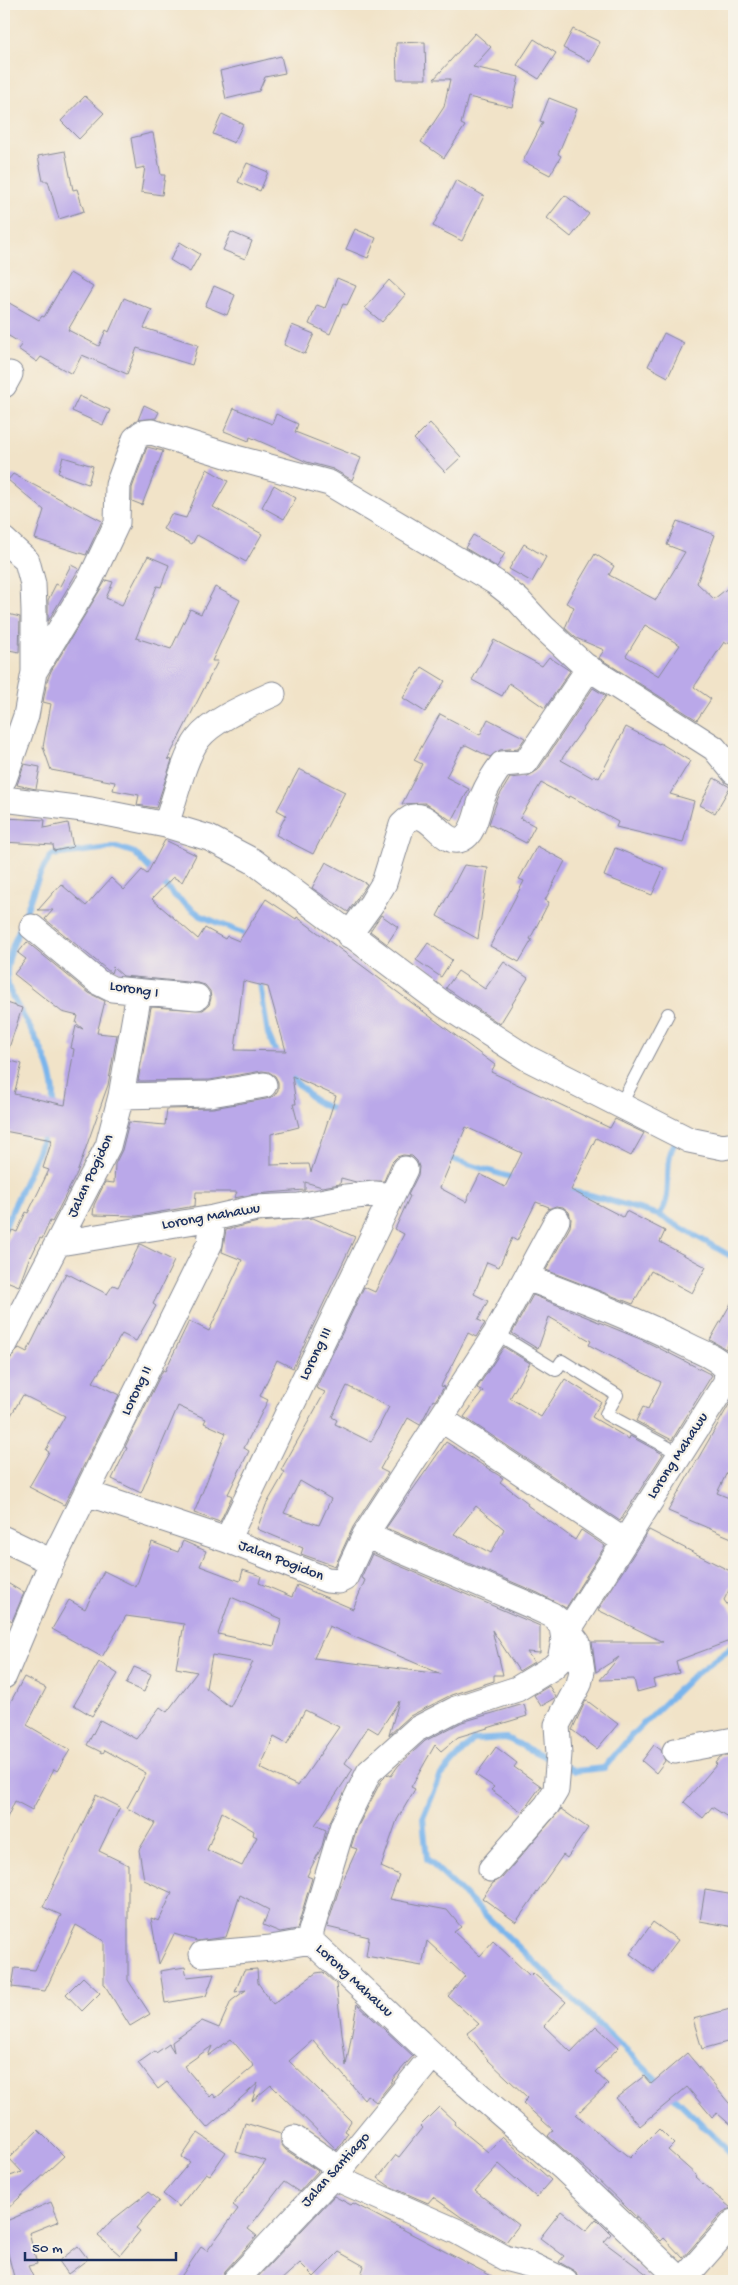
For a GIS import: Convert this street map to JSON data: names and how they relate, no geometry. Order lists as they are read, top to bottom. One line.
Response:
{"streets":{"street":["Lorong I","Jalan Pogidon","Lorong Mahawu","Lorong III","Lorong II","Jalan Santiago"]},"crossings":[["Lorong I","Jalan Pogidon"],["Jalan Pogidon","Lorong Mahawu"],["Jalan Pogidon","Lorong III"],["Jalan Pogidon","Lorong II"],["Lorong Mahawu","Lorong III"],["Lorong Mahawu","Lorong II"],["Lorong Mahawu","Jalan Santiago"]],"scale_bar":"50 m"}
